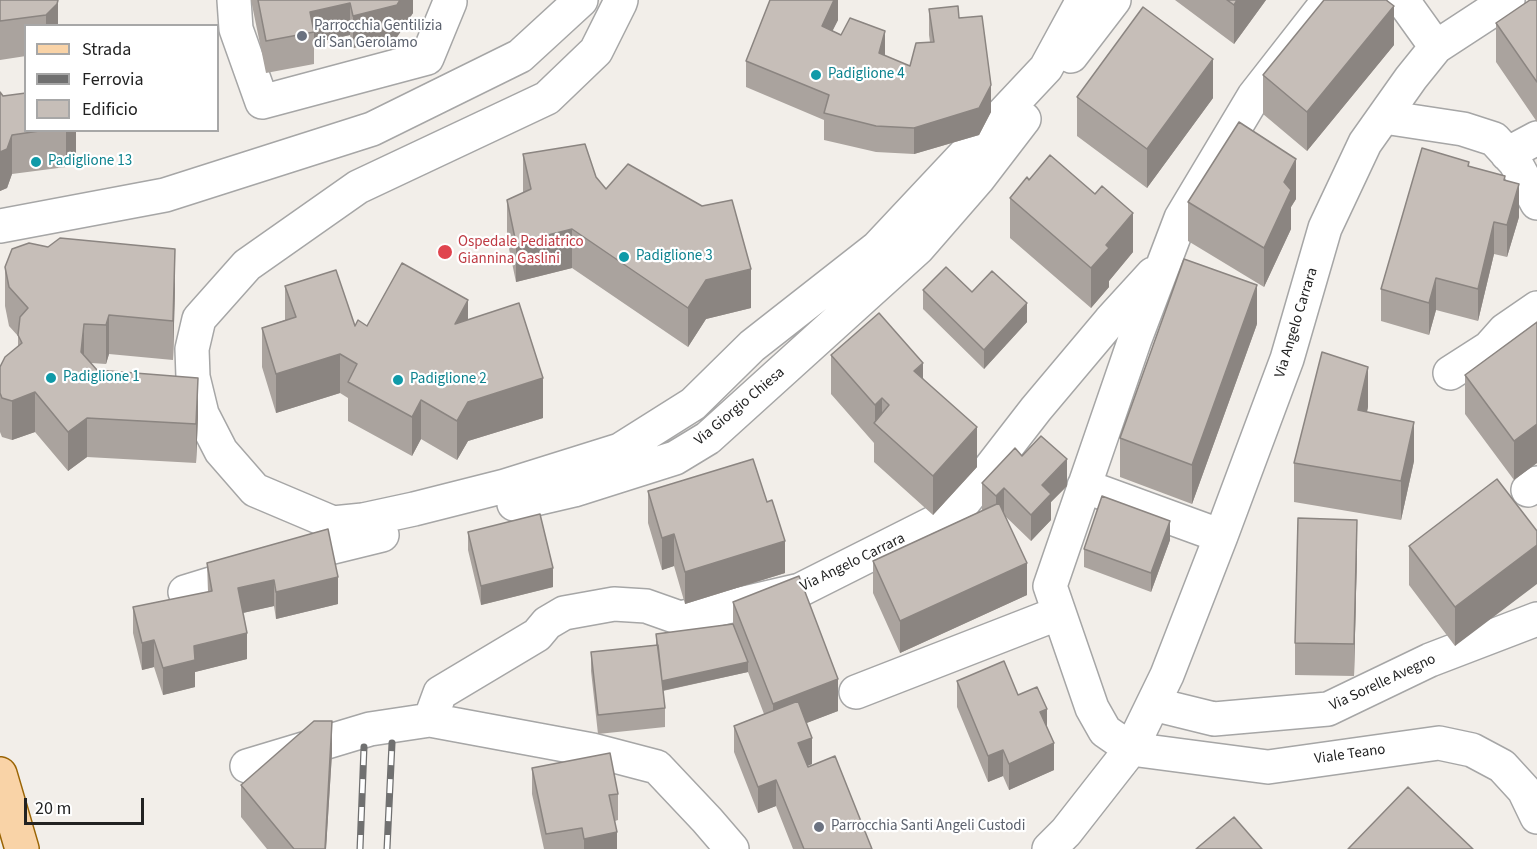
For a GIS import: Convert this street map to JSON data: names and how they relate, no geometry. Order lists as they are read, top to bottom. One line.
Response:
{"streets":{"street":["Via Angelo Carrara","Via Giorgio Chiesa","Via Sorelle Avegno","Viale Teano"]},"crossings":[["Via Angelo Carrara","Via Sorelle Avegno"],["Via Angelo Carrara","Viale Teano"]],"places":["Parrocchia Gentilizia di San Gerolamo","Padiglione 4","Padiglione 13","Ospedale Pediatrico Giannina Gaslini","Padiglione 3","Padiglione 1","Padiglione 2","Parrocchia Santi Angeli Custodi"],"legend":["Strada","Ferrovia","Edificio"],"scale_bar":"20 m"}
